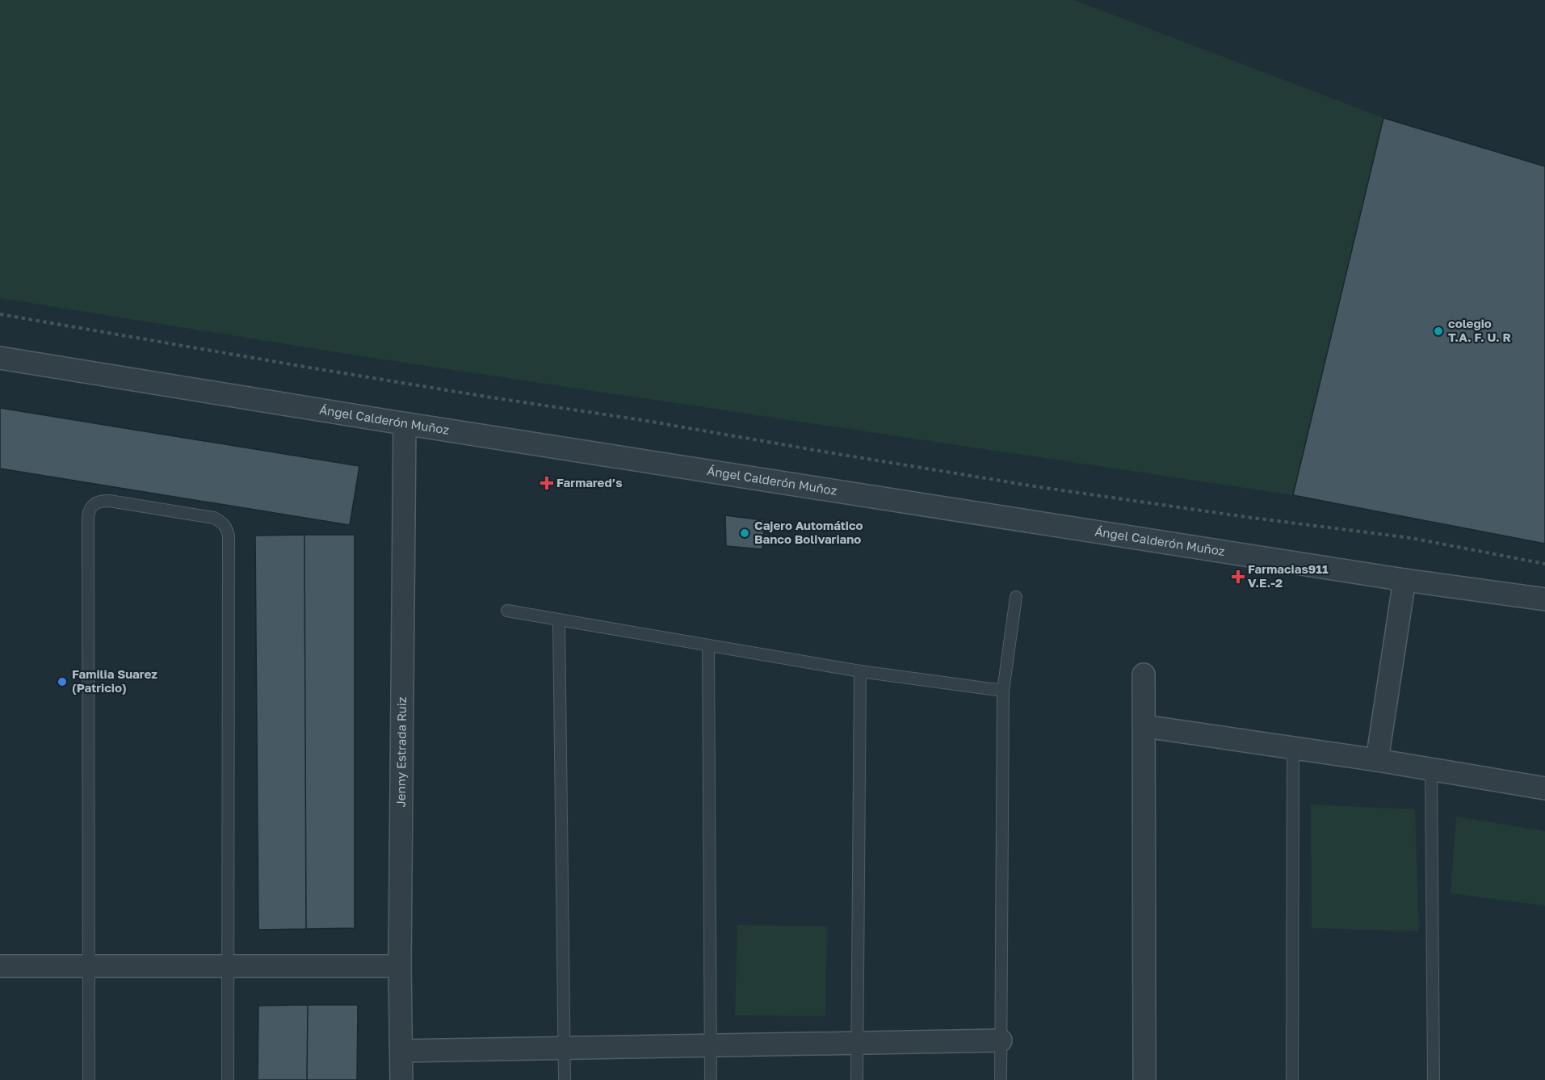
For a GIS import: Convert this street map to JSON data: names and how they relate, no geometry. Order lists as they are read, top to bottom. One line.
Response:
{"streets":{"street":["Ángel Calderón Muñoz","Jenny Estrada Ruiz"]},"crossings":[["Ángel Calderón Muñoz","Jenny Estrada Ruiz"]],"places":{"other":["colegio T.A. F. U. R","Cajero Automático Banco Bolivariano","Familia Suarez (Patricio)"],"health":["Farmared’s","Farmacias911 V.E.-2"]}}
